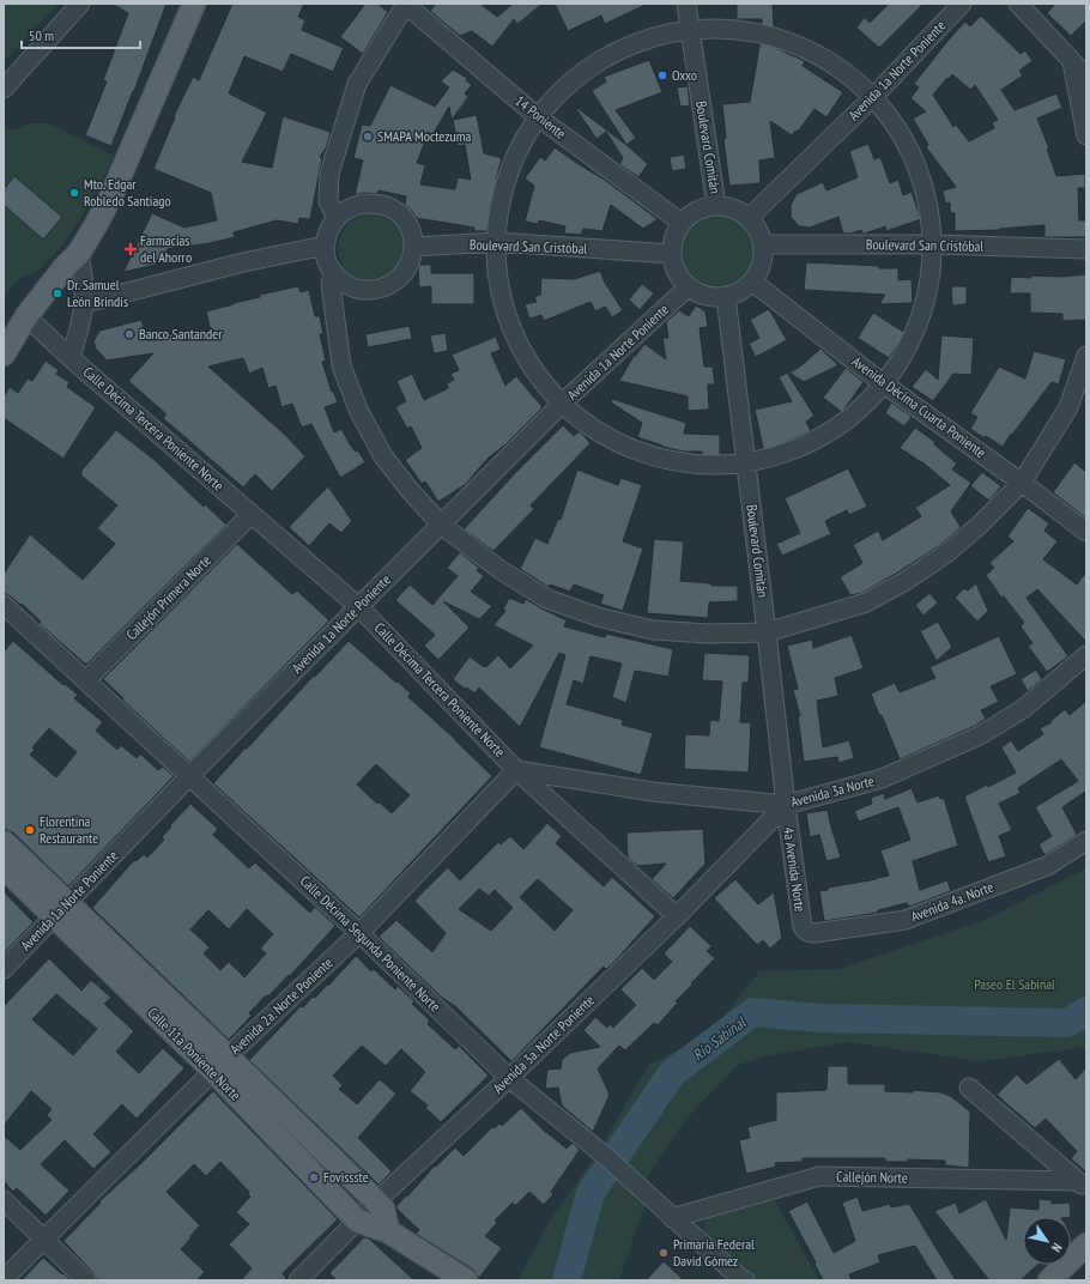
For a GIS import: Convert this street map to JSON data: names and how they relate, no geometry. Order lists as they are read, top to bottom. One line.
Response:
{"streets":{"main road":["Calle 11a Poniente Norte"],"street":["Avenida 1a Norte Poniente","14 Poniente","Boulevard Comitán","Boulevard San Cristóbal","Avenida Décima Cuarta Poniente","Calle Décima Tercera Poniente Norte","Callejón Primera Norte","Avenida 3a Norte","4a Avenida Norte","Avenida 4a. Norte","Calle Décima Segunda Poniente Norte","Avenida 2a. Norte Poniente","Avenida 3a. Norte Poniente","Callejón Norte"]},"crossings":[["Avenida 1a Norte Poniente","14 Poniente"],["Avenida 1a Norte Poniente","Boulevard Comitán"],["Avenida 1a Norte Poniente","Boulevard San Cristóbal"],["Avenida 1a Norte Poniente","Avenida Décima Cuarta Poniente"],["Avenida 1a Norte Poniente","Calle Décima Tercera Poniente Norte"],["Avenida 1a Norte Poniente","Calle Décima Segunda Poniente Norte"],["Avenida 1a Norte Poniente","Calle 11a Poniente Norte"],["14 Poniente","Boulevard Comitán"],["14 Poniente","Boulevard San Cristóbal"],["14 Poniente","Avenida Décima Cuarta Poniente"],["Boulevard Comitán","Boulevard San Cristóbal"],["Boulevard Comitán","Avenida Décima Cuarta Poniente"],["Boulevard Comitán","Avenida 3a Norte"],["Boulevard Comitán","4a Avenida Norte"],["Boulevard Comitán","Avenida 3a. Norte Poniente"],["Boulevard San Cristóbal","Avenida Décima Cuarta Poniente"],["Calle Décima Tercera Poniente Norte","Callejón Primera Norte"],["Calle Décima Tercera Poniente Norte","Avenida 3a Norte"],["Calle Décima Tercera Poniente Norte","Avenida 2a. Norte Poniente"],["Calle Décima Tercera Poniente Norte","Avenida 3a. Norte Poniente"],["Callejón Primera Norte","Calle Décima Segunda Poniente Norte"],["Avenida 3a Norte","4a Avenida Norte"],["Avenida 3a Norte","Avenida 2a. Norte Poniente"],["Avenida 3a Norte","Avenida 3a. Norte Poniente"],["4a Avenida Norte","Avenida 4a. Norte"],["4a Avenida Norte","Avenida 3a. Norte Poniente"],["Calle Décima Segunda Poniente Norte","Avenida 2a. Norte Poniente"],["Calle Décima Segunda Poniente Norte","Avenida 3a. Norte Poniente"],["Calle Décima Segunda Poniente Norte","Callejón Norte"],["Avenida 2a. Norte Poniente","Calle 11a Poniente Norte"],["Avenida 3a. Norte Poniente","Calle 11a Poniente Norte"]],"water":["Río Sabinal"],"parks":["Paseo El Sabinal"],"places":{"other":["Oxxo","SMAPA Moctezuma","Mto. Edgar Robledo Santiago","Dr. Samuel León Brindis","Banco Santander","Florentina Restaurante","Fovissste","Primaria Federal David Gómez"],"health":["Farmacias del Ahorro"]},"scale_bar":"50 m","north":"bottom right"}
